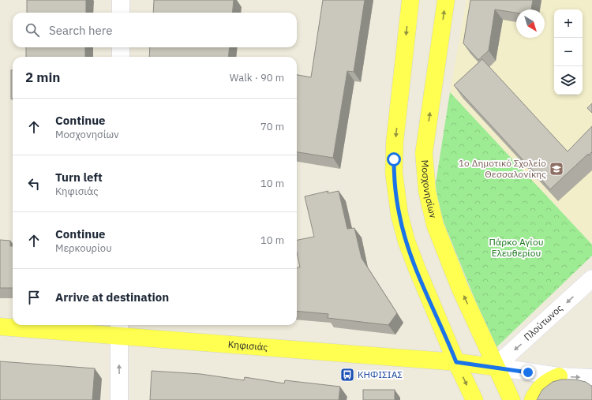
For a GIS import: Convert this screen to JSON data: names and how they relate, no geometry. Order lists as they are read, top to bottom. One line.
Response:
{"streets":{"main road":["Μοσχονησίων","Κηφισιάς"],"street":["Πλούτωνος"]},"crossings":[["Μοσχονησίων","Πλούτωνος"],["Μοσχονησίων","Κηφισιάς"],["Πλούτωνος","Κηφισιάς"]],"one_way":["Πλούτωνος"],"parks":["Πάρκο Αγίου Ελευθερίου"],"places":{"school or university":["1ο Δημοτικό Σχολείο Θεσσαλονίκης"],"bus stop":["ΚΗΦΙΣΙΑΣ"]},"north":"bottom right","page":{"map_buttons":["+","−"],"search":"Search here","heading":["2 min","Walk · 90 m"],"list":[["Continue","Μοσχονησίων","70 m"],["Turn left","Κηφισιάς","10 m"],["Continue","Μερκουρίου","10 m"],"Arrive at destination"]}}
